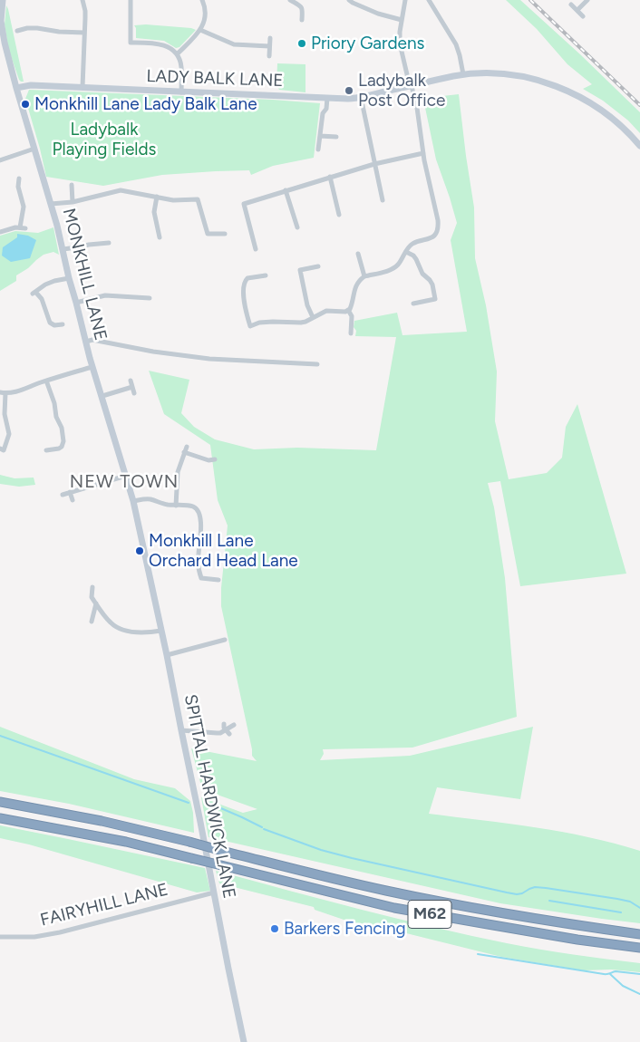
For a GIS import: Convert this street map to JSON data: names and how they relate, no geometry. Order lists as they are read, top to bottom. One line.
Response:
{"streets":{"highway":["M62"],"street":["LADY BALK LANE","MONKHILL LANE","SPITTAL HARDWICK LANE","FAIRYHILL LANE"]},"crossings":[["LADY BALK LANE","MONKHILL LANE"],["MONKHILL LANE","SPITTAL HARDWICK LANE"],["SPITTAL HARDWICK LANE","FAIRYHILL LANE"]],"districts":["NEW TOWN"],"parks":["Ladybalk Playing Fields"],"places":["Priory Gardens","Ladybalk Post Office","Monkhill Lane Lady Balk Lane","Monkhill Lane Orchard Head Lane","Barkers Fencing"]}
